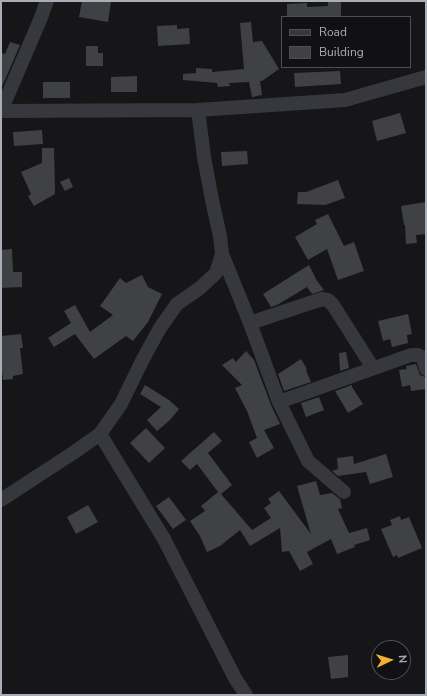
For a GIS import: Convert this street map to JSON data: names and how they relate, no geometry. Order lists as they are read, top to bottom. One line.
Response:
{"legend":["Road","Building"],"north":"right"}
